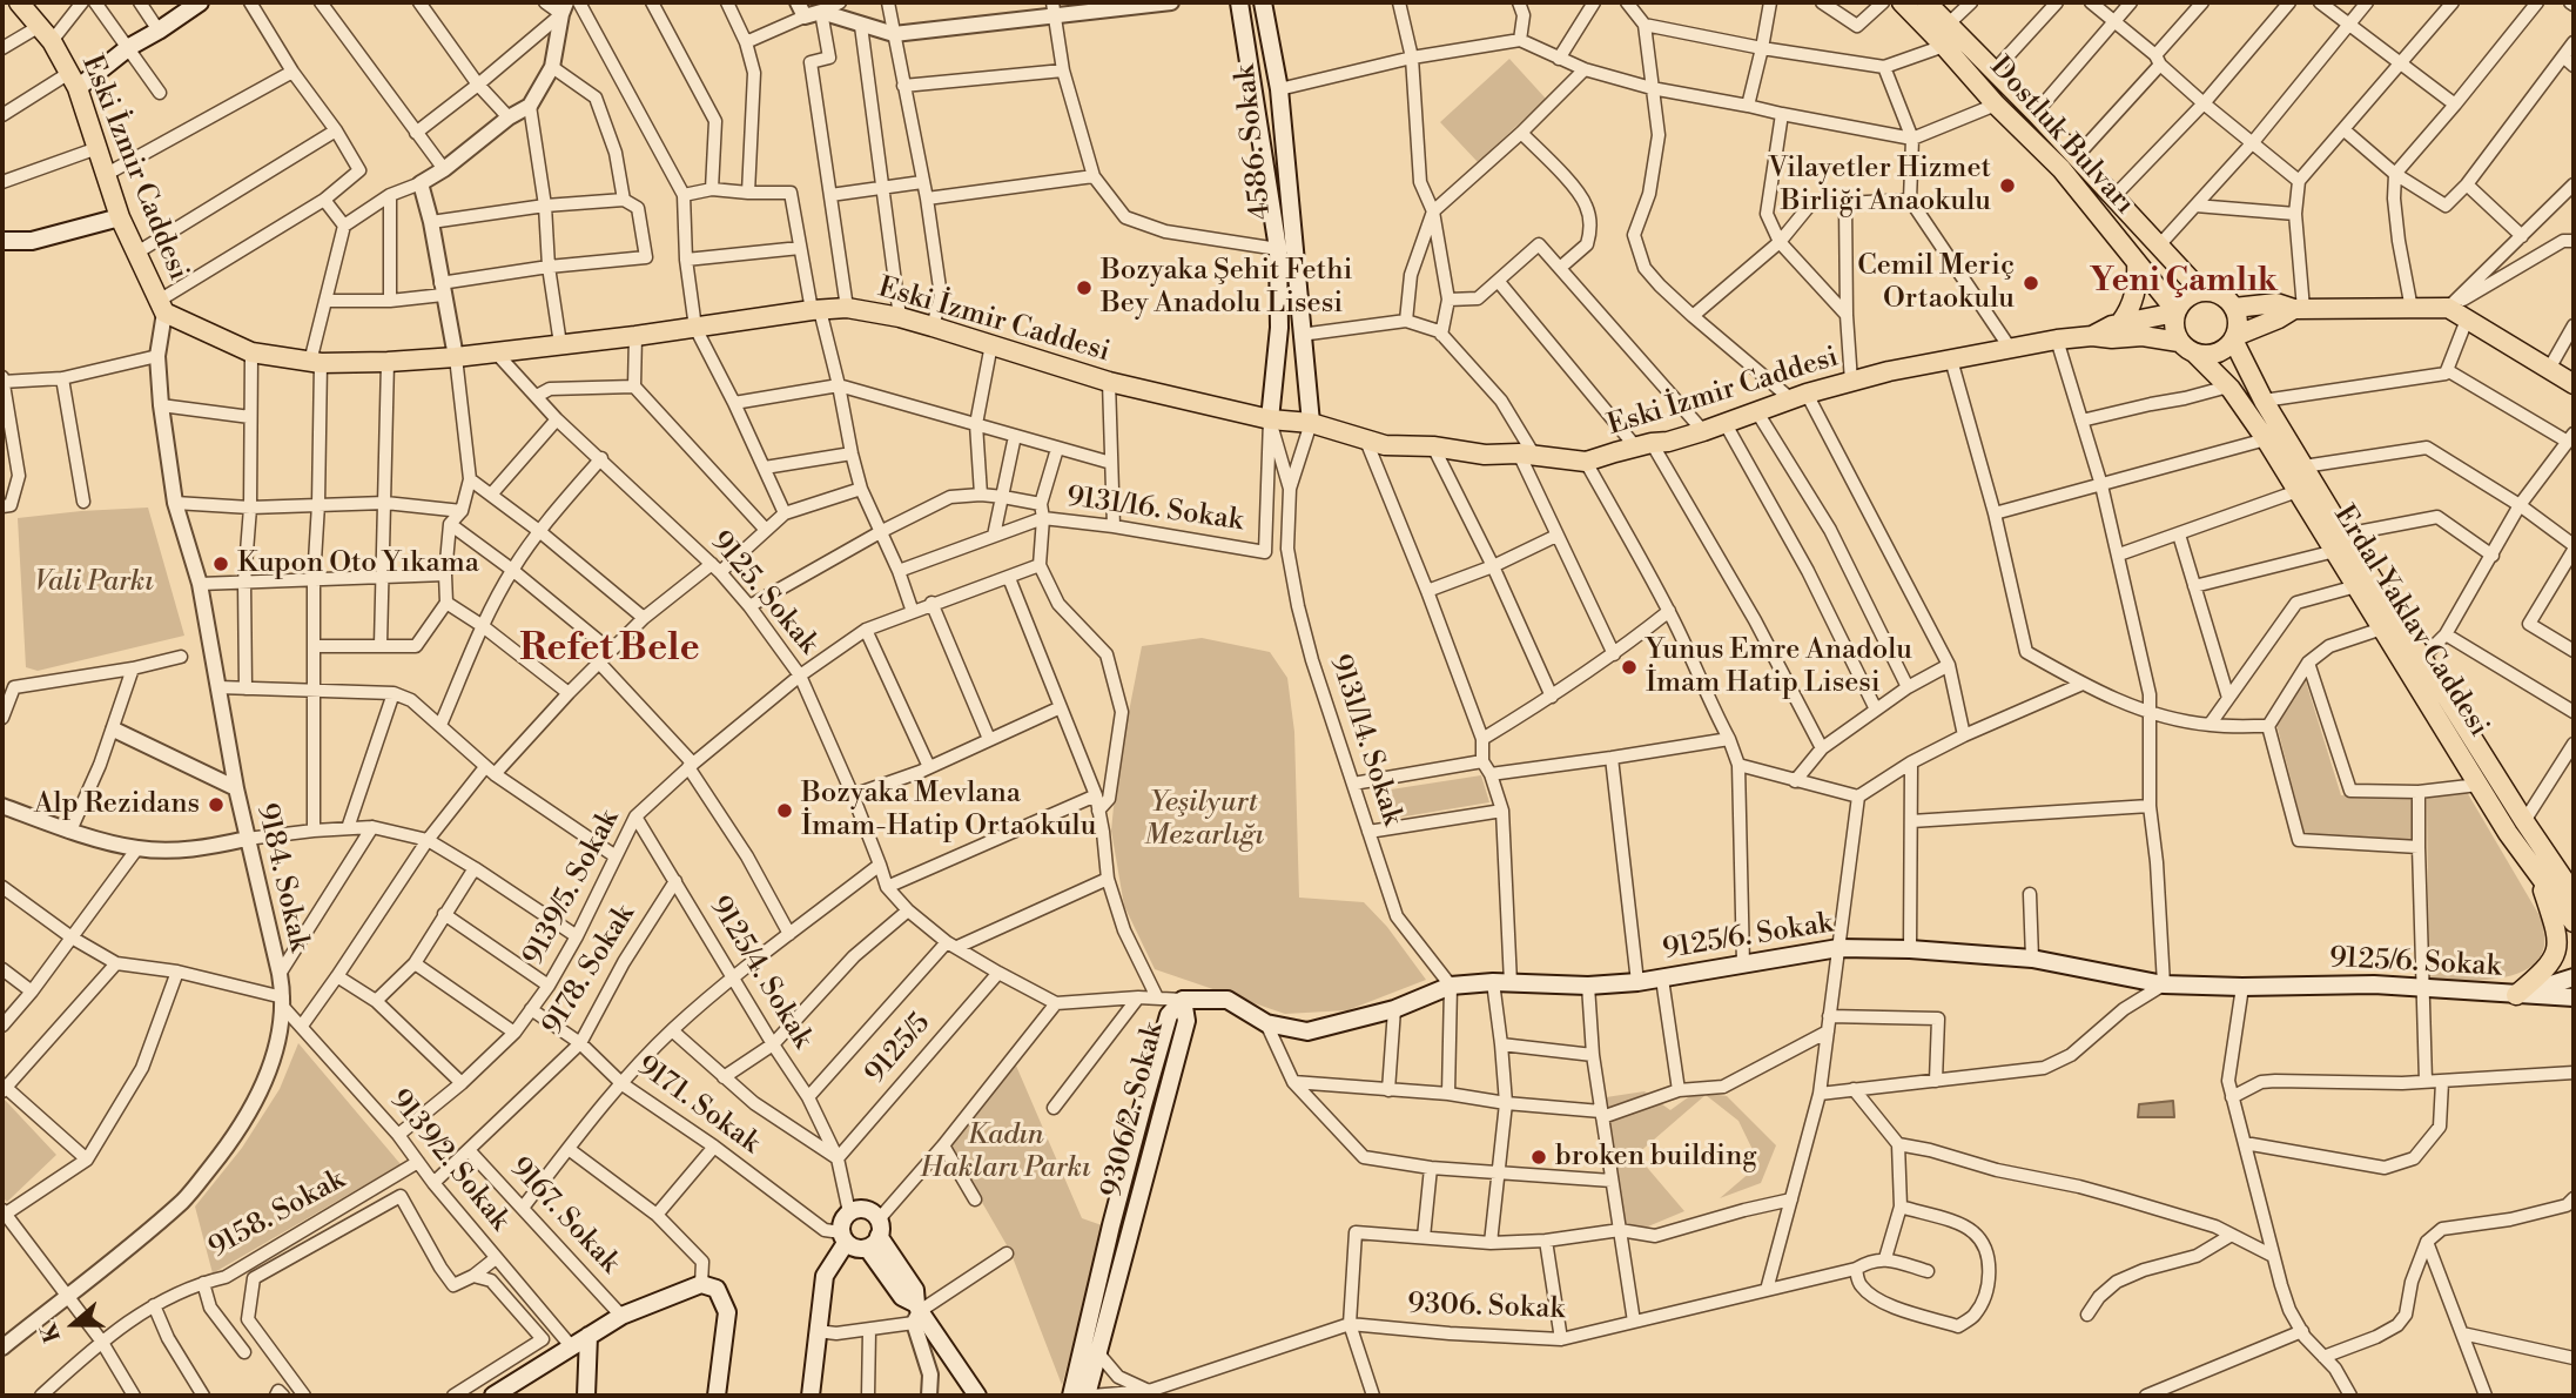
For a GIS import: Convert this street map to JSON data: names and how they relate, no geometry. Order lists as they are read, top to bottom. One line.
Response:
{"streets":{"main road":["Dostluk Bulvarı","4586. Sokak","Eski İzmir Caddesi","Erdal Yaklav Caddesi","9125/6. Sokak","9306/2. Sokak"],"street":["9131/16. Sokak","9125. Sokak","9131/14. Sokak","9184. Sokak","9139/5. Sokak","9178. Sokak","9125/4. Sokak","9125/5","9171. Sokak","9139/2. Sokak","9158. Sokak","9167. Sokak","9306. Sokak"]},"crossings":[["Dostluk Bulvarı","Eski İzmir Caddesi"],["Dostluk Bulvarı","Erdal Yaklav Caddesi"],["4586. Sokak","Eski İzmir Caddesi"],["4586. Sokak","9131/16. Sokak"],["4586. Sokak","9131/14. Sokak"],["Eski İzmir Caddesi","9131/16. Sokak"],["Eski İzmir Caddesi","9125. Sokak"],["Eski İzmir Caddesi","Erdal Yaklav Caddesi"],["Eski İzmir Caddesi","9131/14. Sokak"],["Eski İzmir Caddesi","9184. Sokak"],["9131/16. Sokak","9131/14. Sokak"],["9125. Sokak","9139/5. Sokak"],["9125. Sokak","9125/5"],["9131/14. Sokak","9125/6. Sokak"],["9184. Sokak","9139/2. Sokak"],["9139/5. Sokak","9125/4. Sokak"],["9139/5. Sokak","9171. Sokak"],["9139/5. Sokak","9139/2. Sokak"],["9125/6. Sokak","9306/2. Sokak"],["9178. Sokak","9125/4. Sokak"],["9178. Sokak","9171. Sokak"],["9178. Sokak","9139/2. Sokak"],["9178. Sokak","9167. Sokak"],["9125/4. Sokak","9125/5"],["9125/4. Sokak","9171. Sokak"],["9306/2. Sokak","9306. Sokak"],["9139/2. Sokak","9158. Sokak"]],"districts":["Yeni Çamlık","Refet Bele"],"parks":["Vali Parkı","Yeşilyurt Mezarlığı","Kadın Hakları Parkı"],"places":["Vilayetler Hizmet Birliği Anaokulu","Cemil Meriç Ortaokulu","Bozyaka Şehit Fethi Bey Anadolu Lisesi","Kupon Oto Yıkama","Yunus Emre Anadolu İmam Hatip Lisesi","Alp Rezidans","Bozyaka Mevlana İmam-Hatip Ortaokulu","broken building"],"north":"left"}
